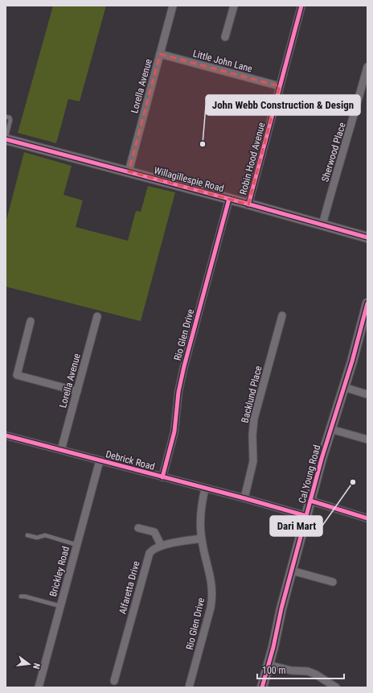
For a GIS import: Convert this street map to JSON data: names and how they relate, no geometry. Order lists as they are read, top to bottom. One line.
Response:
{"streets":{"main road":["Willagillespie Road","Cal Young Road"],"street":["Little John Lane","Lorella Avenue","Sherwood Place","Robin Hood Avenue","Rio Glen Drive","Backlund Place","Debrick Road","Brickley Road","Alfaretta Drive"]},"crossings":[["Little John Lane","Lorella Avenue"],["Little John Lane","Robin Hood Avenue"],["Lorella Avenue","Willagillespie Road"],["Lorella Avenue","Debrick Road"],["Sherwood Place","Willagillespie Road"],["Robin Hood Avenue","Willagillespie Road"],["Willagillespie Road","Rio Glen Drive"],["Rio Glen Drive","Debrick Road"],["Backlund Place","Debrick Road"],["Debrick Road","Cal Young Road"],["Debrick Road","Brickley Road"]],"places":["John Webb Construction & Design","Dari Mart"],"scale_bar":"100 m","north":"right"}
